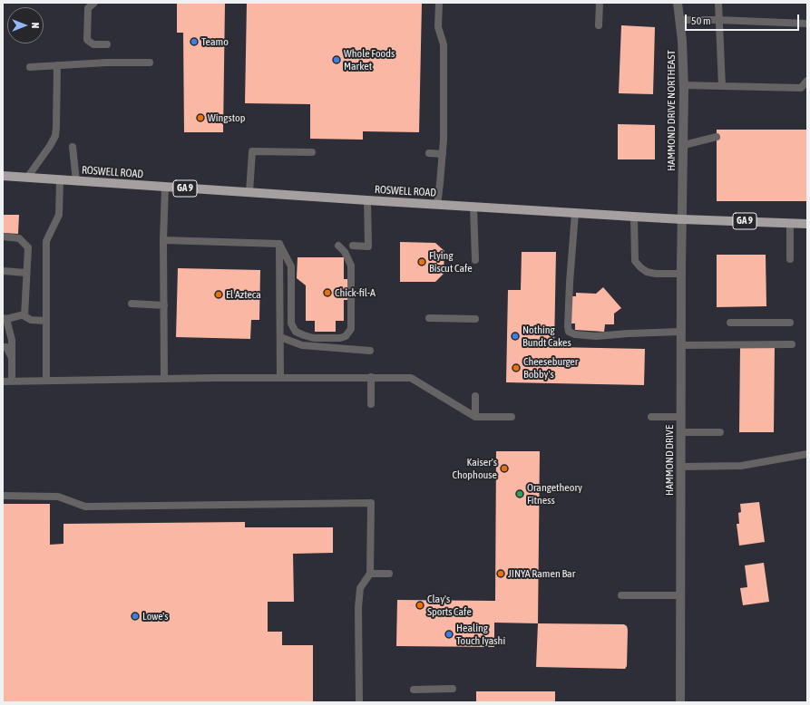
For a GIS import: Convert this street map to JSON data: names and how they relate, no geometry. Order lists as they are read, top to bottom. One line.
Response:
{"streets":{"main road":["ROSWELL ROAD","GA 9"],"street":["HAMMOND DRIVE NORTHEAST","HAMMOND DRIVE"]},"crossings":[["HAMMOND DRIVE NORTHEAST","ROSWELL ROAD"],["HAMMOND DRIVE NORTHEAST","HAMMOND DRIVE"],["ROSWELL ROAD","HAMMOND DRIVE"]],"places":["Teamo","Whole Foods Market","Wingstop","Flying Biscut Cafe","Chick-fil-A","El Azteca","Nothing Bundt Cakes","Cheeseburger Bobby's","Kaiser's Chophouse","Orangetheory Fitness","JINYA Ramen Bar","Clay's Sports Cafe","Lowe's","Healing Touch Iyashi"],"scale_bar":"50 m","north":"right"}
